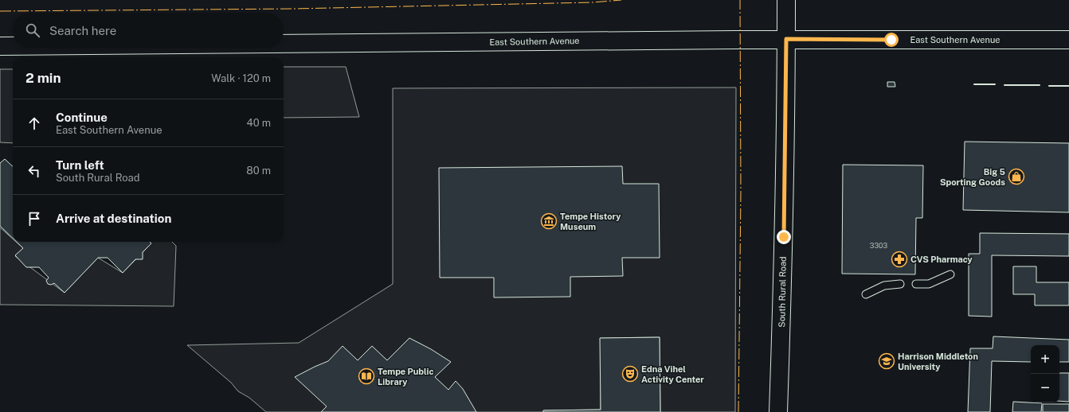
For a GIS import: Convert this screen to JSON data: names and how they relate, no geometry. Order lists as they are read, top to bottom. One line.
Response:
{"streets":{"main road":["East Southern Avenue","South Rural Road"]},"crossings":[["East Southern Avenue","South Rural Road"]],"places":{"shop":["Big 5 Sporting Goods"],"museum":["Tempe History Museum"],"pharmacy":["CVS Pharmacy"],"school or university":["Harrison Middleton University"],"theatre":["Edna Vihel Activity Center"],"library":["Tempe Public Library"]},"house_numbers":["3303"],"page":{"search":"Search here","heading":["2 min","Walk · 120 m"],"list":[["Continue","East Southern Avenue","40 m"],["Turn left","South Rural Road","80 m"],"Arrive at destination"],"map_buttons":["+","−"]}}
